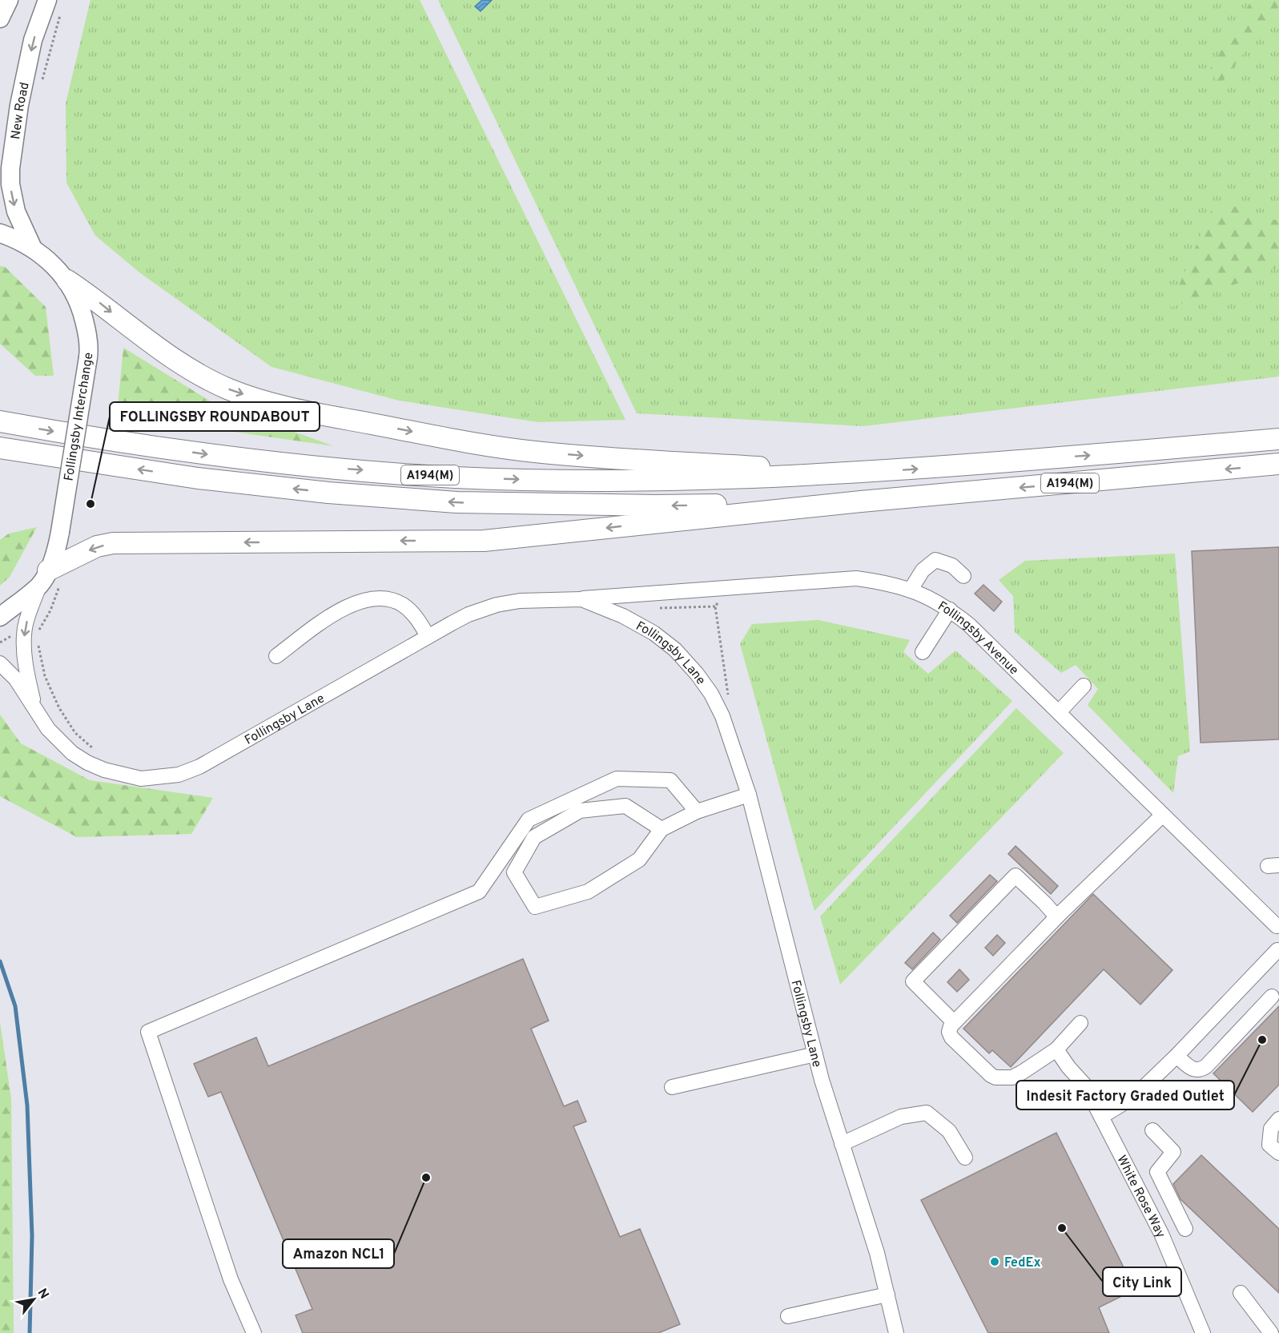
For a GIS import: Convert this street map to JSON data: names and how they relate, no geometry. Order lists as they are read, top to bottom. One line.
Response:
{"streets":{"highway":["A194(M)"],"main road":["New Road","Follingsby Interchange"],"street":["Follingsby Avenue","Follingsby Lane","White Rose Way"]},"crossings":[["New Road","Follingsby Interchange"],["Follingsby Interchange","A194(M)"],["Follingsby Interchange","Follingsby Lane"],["A194(M)","Follingsby Lane"],["Follingsby Avenue","Follingsby Lane"]],"one_way":["New Road"],"places":["FOLLINGSBY ROUNDABOUT","Indesit Factory Graded Outlet","Amazon NCL1","City Link","FedEx"],"north":"top right"}
